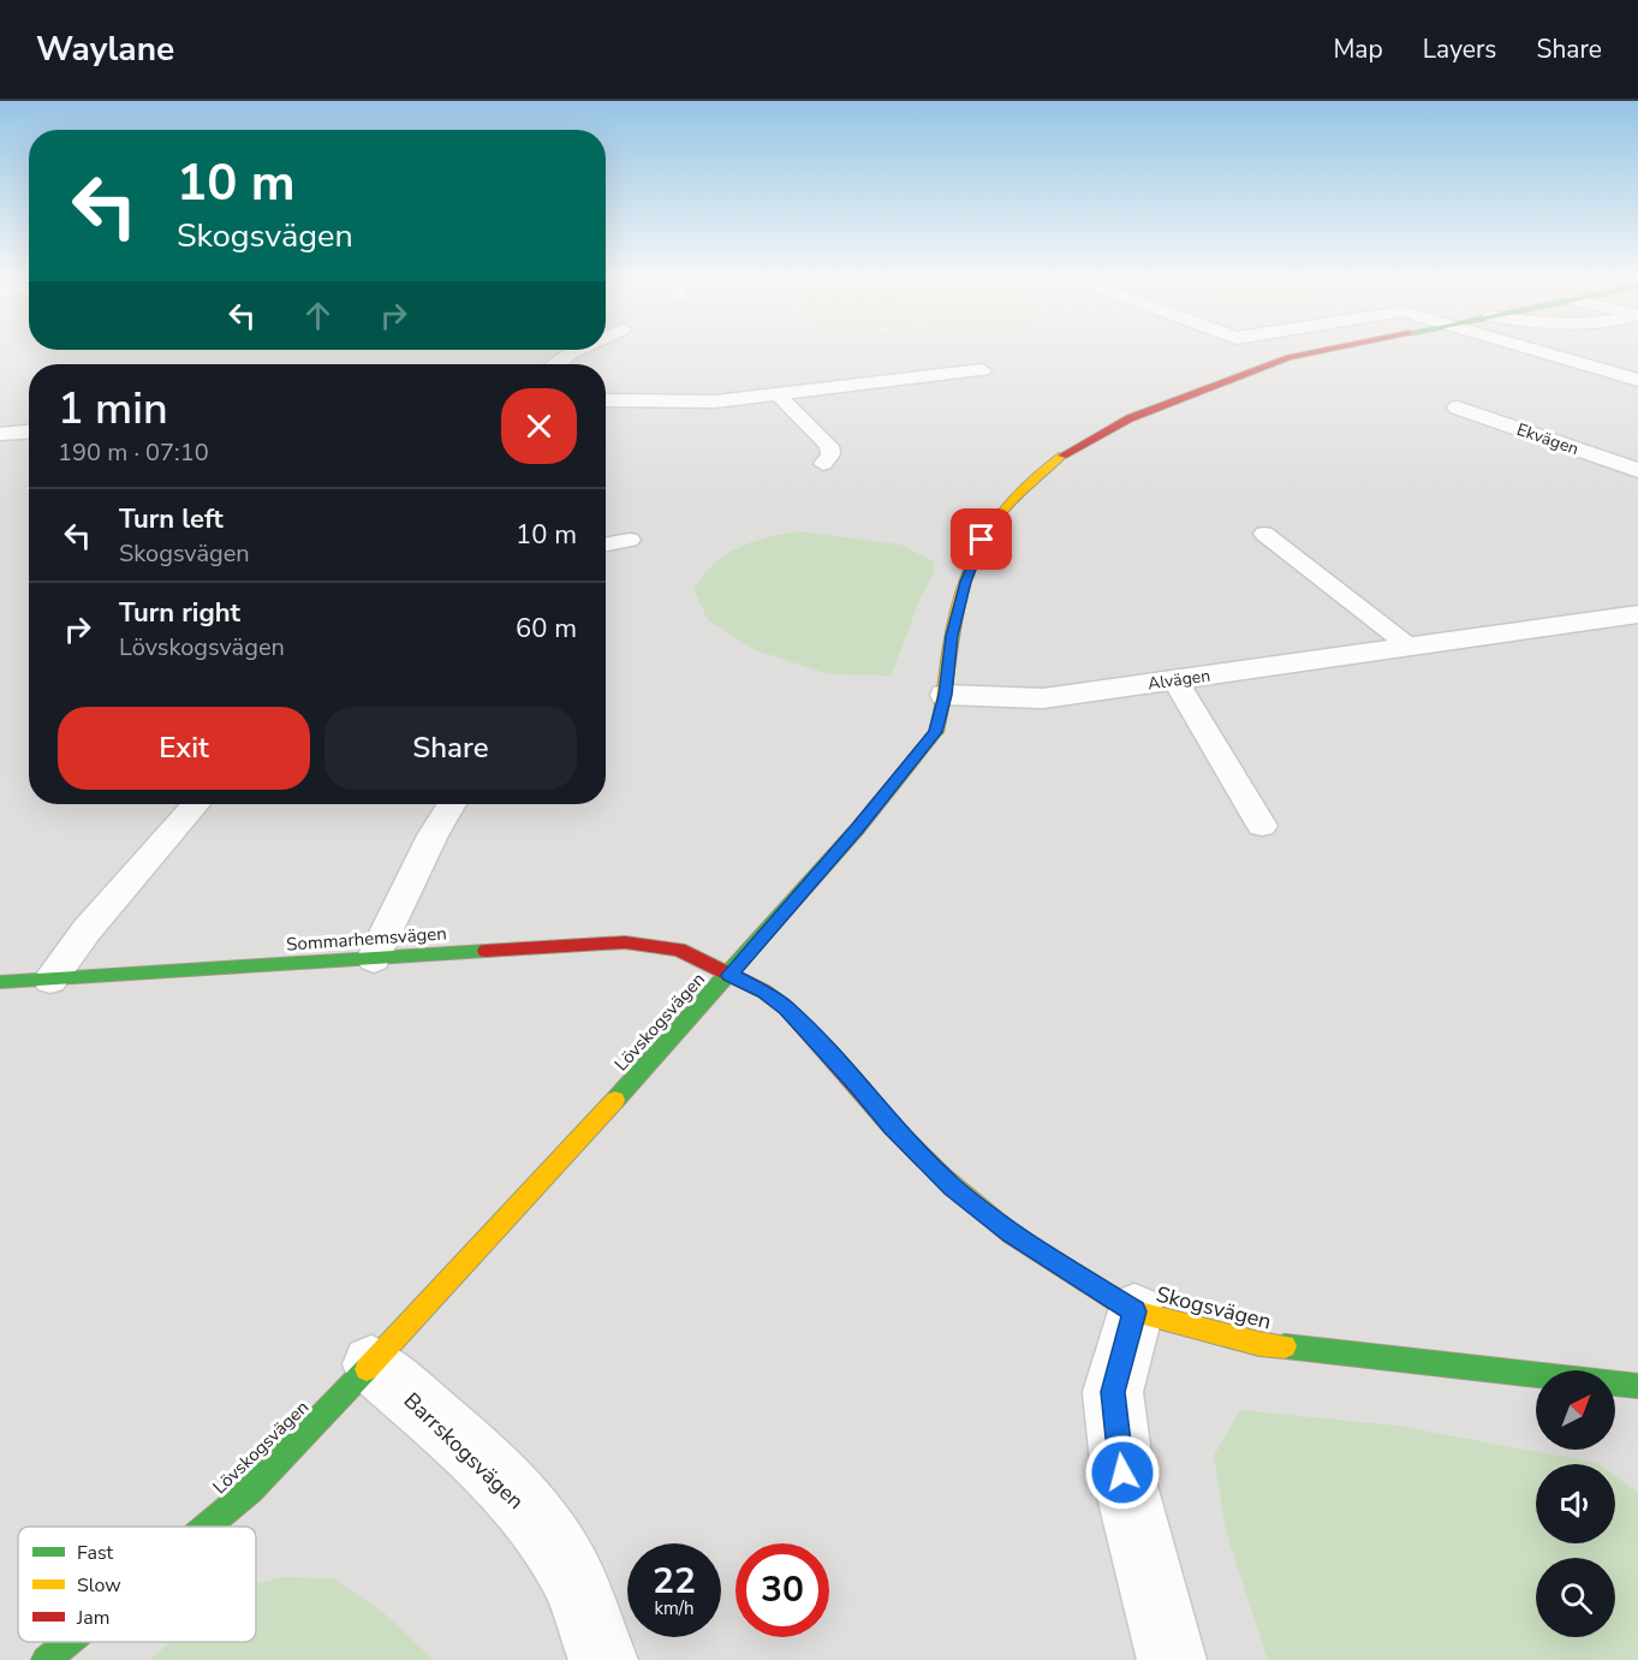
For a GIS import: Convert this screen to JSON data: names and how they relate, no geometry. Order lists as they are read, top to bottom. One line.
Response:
{"streets":{"street":["Ekvägen","Alvägen","Sommarhemsvägen","Lövskogsvägen","Skogsvägen","Barrskogsvägen"]},"crossings":[["Alvägen","Lövskogsvägen"],["Sommarhemsvägen","Lövskogsvägen"],["Sommarhemsvägen","Skogsvägen"],["Lövskogsvägen","Skogsvägen"],["Lövskogsvägen","Barrskogsvägen"]],"legend":["Fast","Slow","Jam"],"north":"top right","page":{"header":"Waylane","nav":["Map","Layers","Share"],"turn":["10 m","Skogsvägen"],"heading":["1 min","190 m · 07:10"],"list":[{"name":"Turn left","note":"Skogsvägen","value":"10 m"},{"name":"Turn right","note":"Lövskogsvägen","value":"60 m"}],"buttons":["Exit","Share"],"speed":"22 km/h","limit":"30"}}
